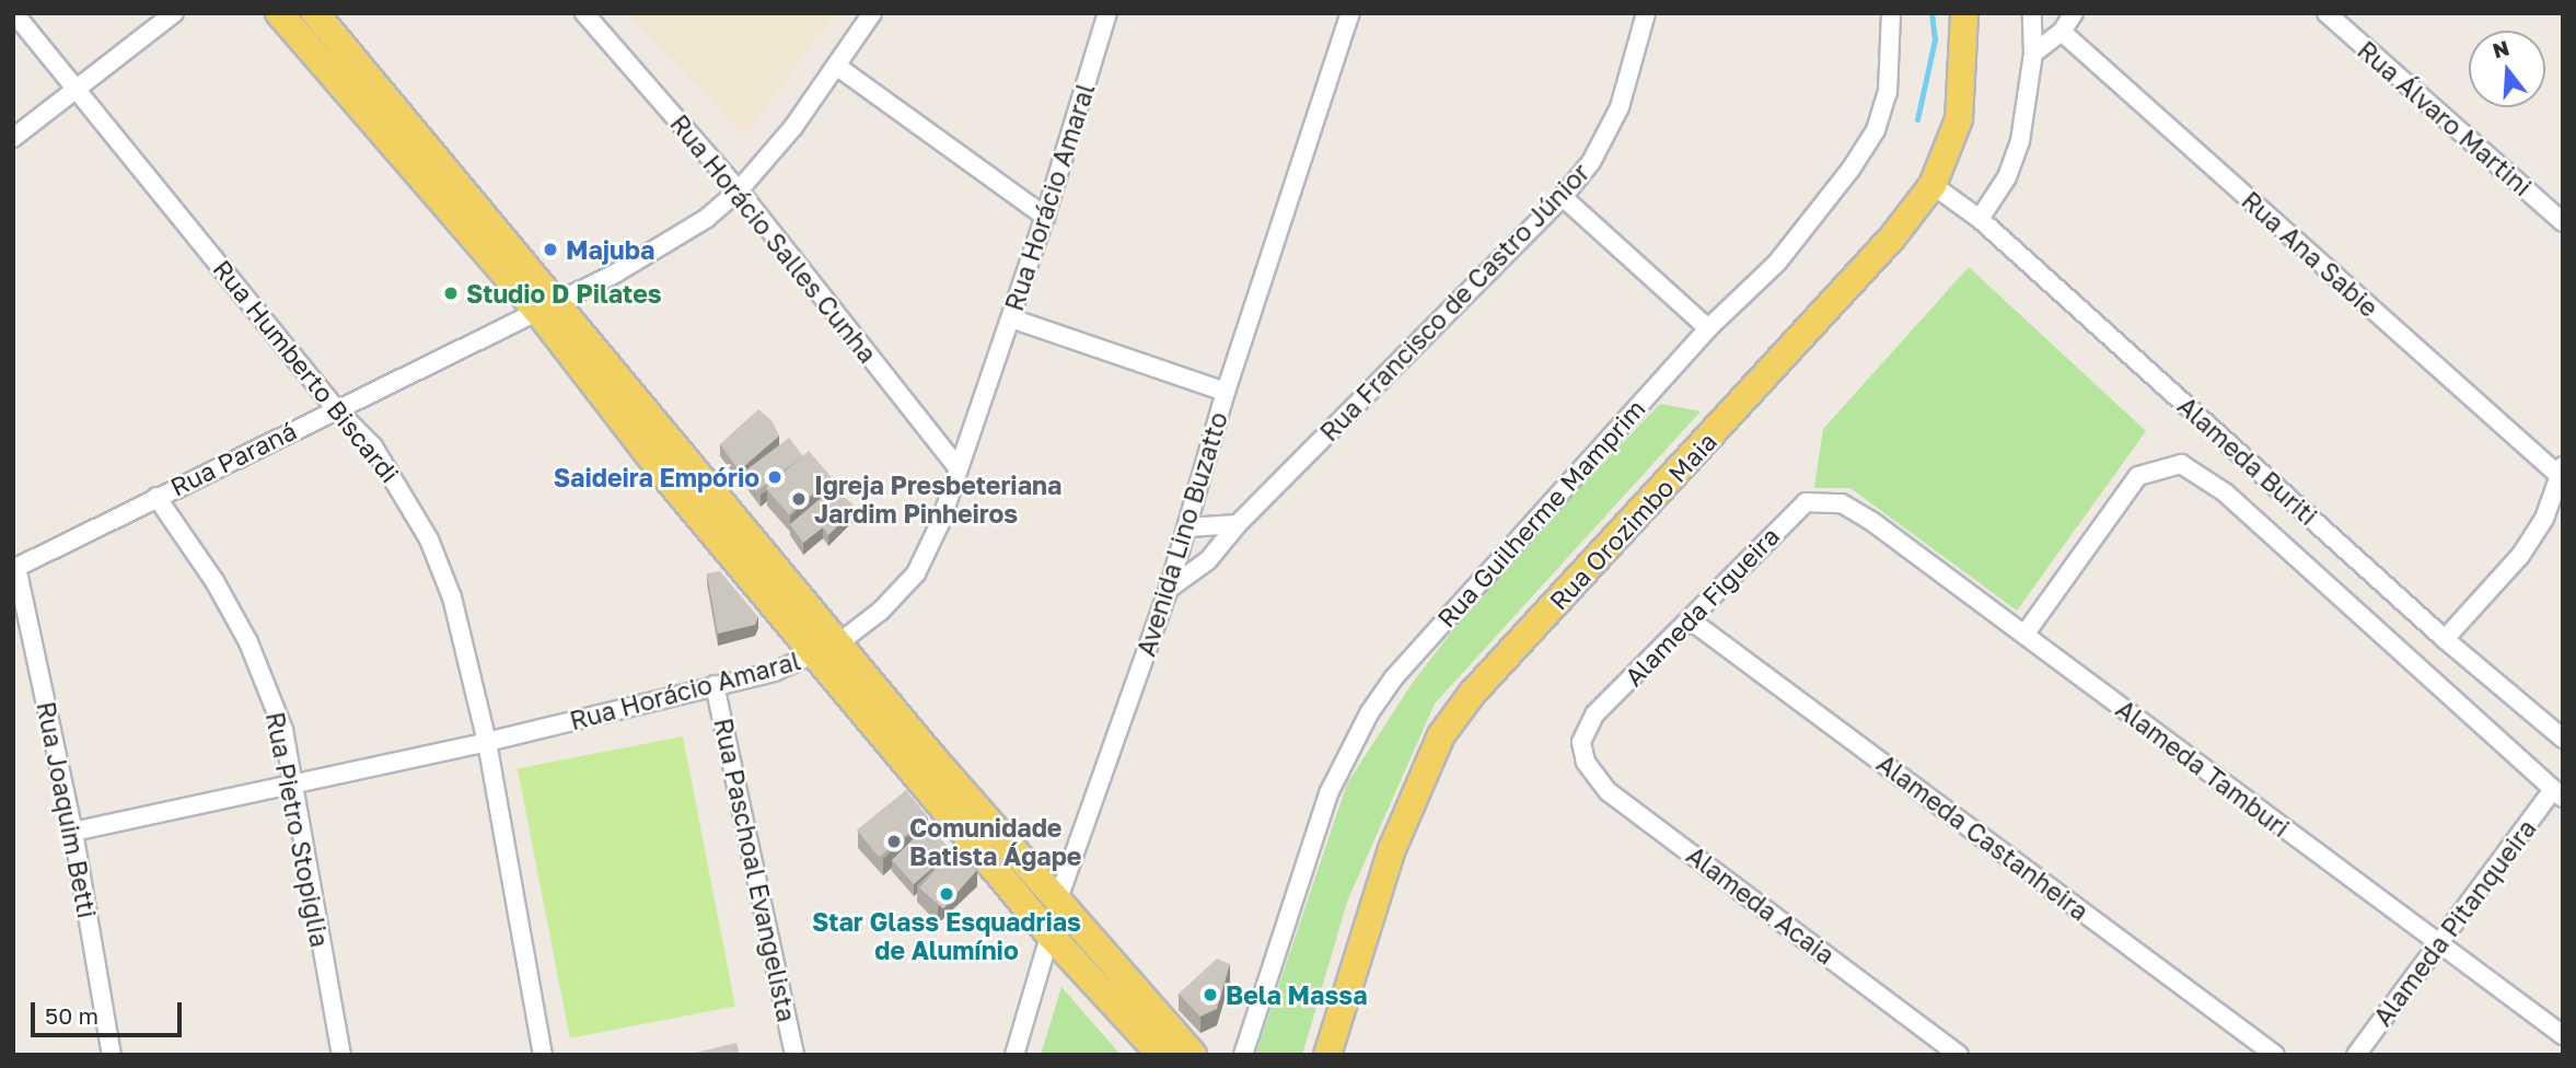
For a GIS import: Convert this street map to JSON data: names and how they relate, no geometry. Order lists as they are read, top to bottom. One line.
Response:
{"streets":{"main road":["Rua Orozimbo Maia"],"street":["Rua Álvaro Martini","Rua Horácio Amaral","Rua Horácio Salles Cunha","Rua Ana Sabie","Rua Francisco de Castro Júnior","Rua Humberto Biscardi","Rua Paraná","Alameda Buriti","Rua Guilherme Mamprim","Avenida Lino Buzatto","Alameda Figueira","Alameda Tamburi","Rua Joaquim Betti","Rua Pietro Stopiglia","Alameda Castanheira","Rua Paschoal Evangelista","Alameda Acaia","Alameda Pitanqueira"]},"crossings":[["Rua Horácio Amaral","Rua Horácio Salles Cunha"],["Rua Horácio Amaral","Rua Humberto Biscardi"],["Rua Horácio Amaral","Rua Joaquim Betti"],["Rua Horácio Amaral","Rua Pietro Stopiglia"],["Rua Horácio Amaral","Rua Paschoal Evangelista"],["Rua Horácio Salles Cunha","Rua Paraná"],["Rua Francisco de Castro Júnior","Avenida Lino Buzatto"],["Rua Humberto Biscardi","Rua Paraná"],["Rua Paraná","Rua Joaquim Betti"],["Rua Paraná","Rua Pietro Stopiglia"],["Alameda Buriti","Rua Orozimbo Maia"],["Alameda Figueira","Alameda Tamburi"],["Alameda Figueira","Alameda Castanheira"],["Alameda Figueira","Alameda Acaia"],["Alameda Tamburi","Alameda Pitanqueira"]],"places":["Majuba","Studio D Pilates","Saideira Empório","Igreja Presbeteriana Jardim Pinheiros","Comunidade Batista Ágape","Star Glass Esquadrias de Alumínio","Bela Massa"],"scale_bar":"50 m","north":"top"}
